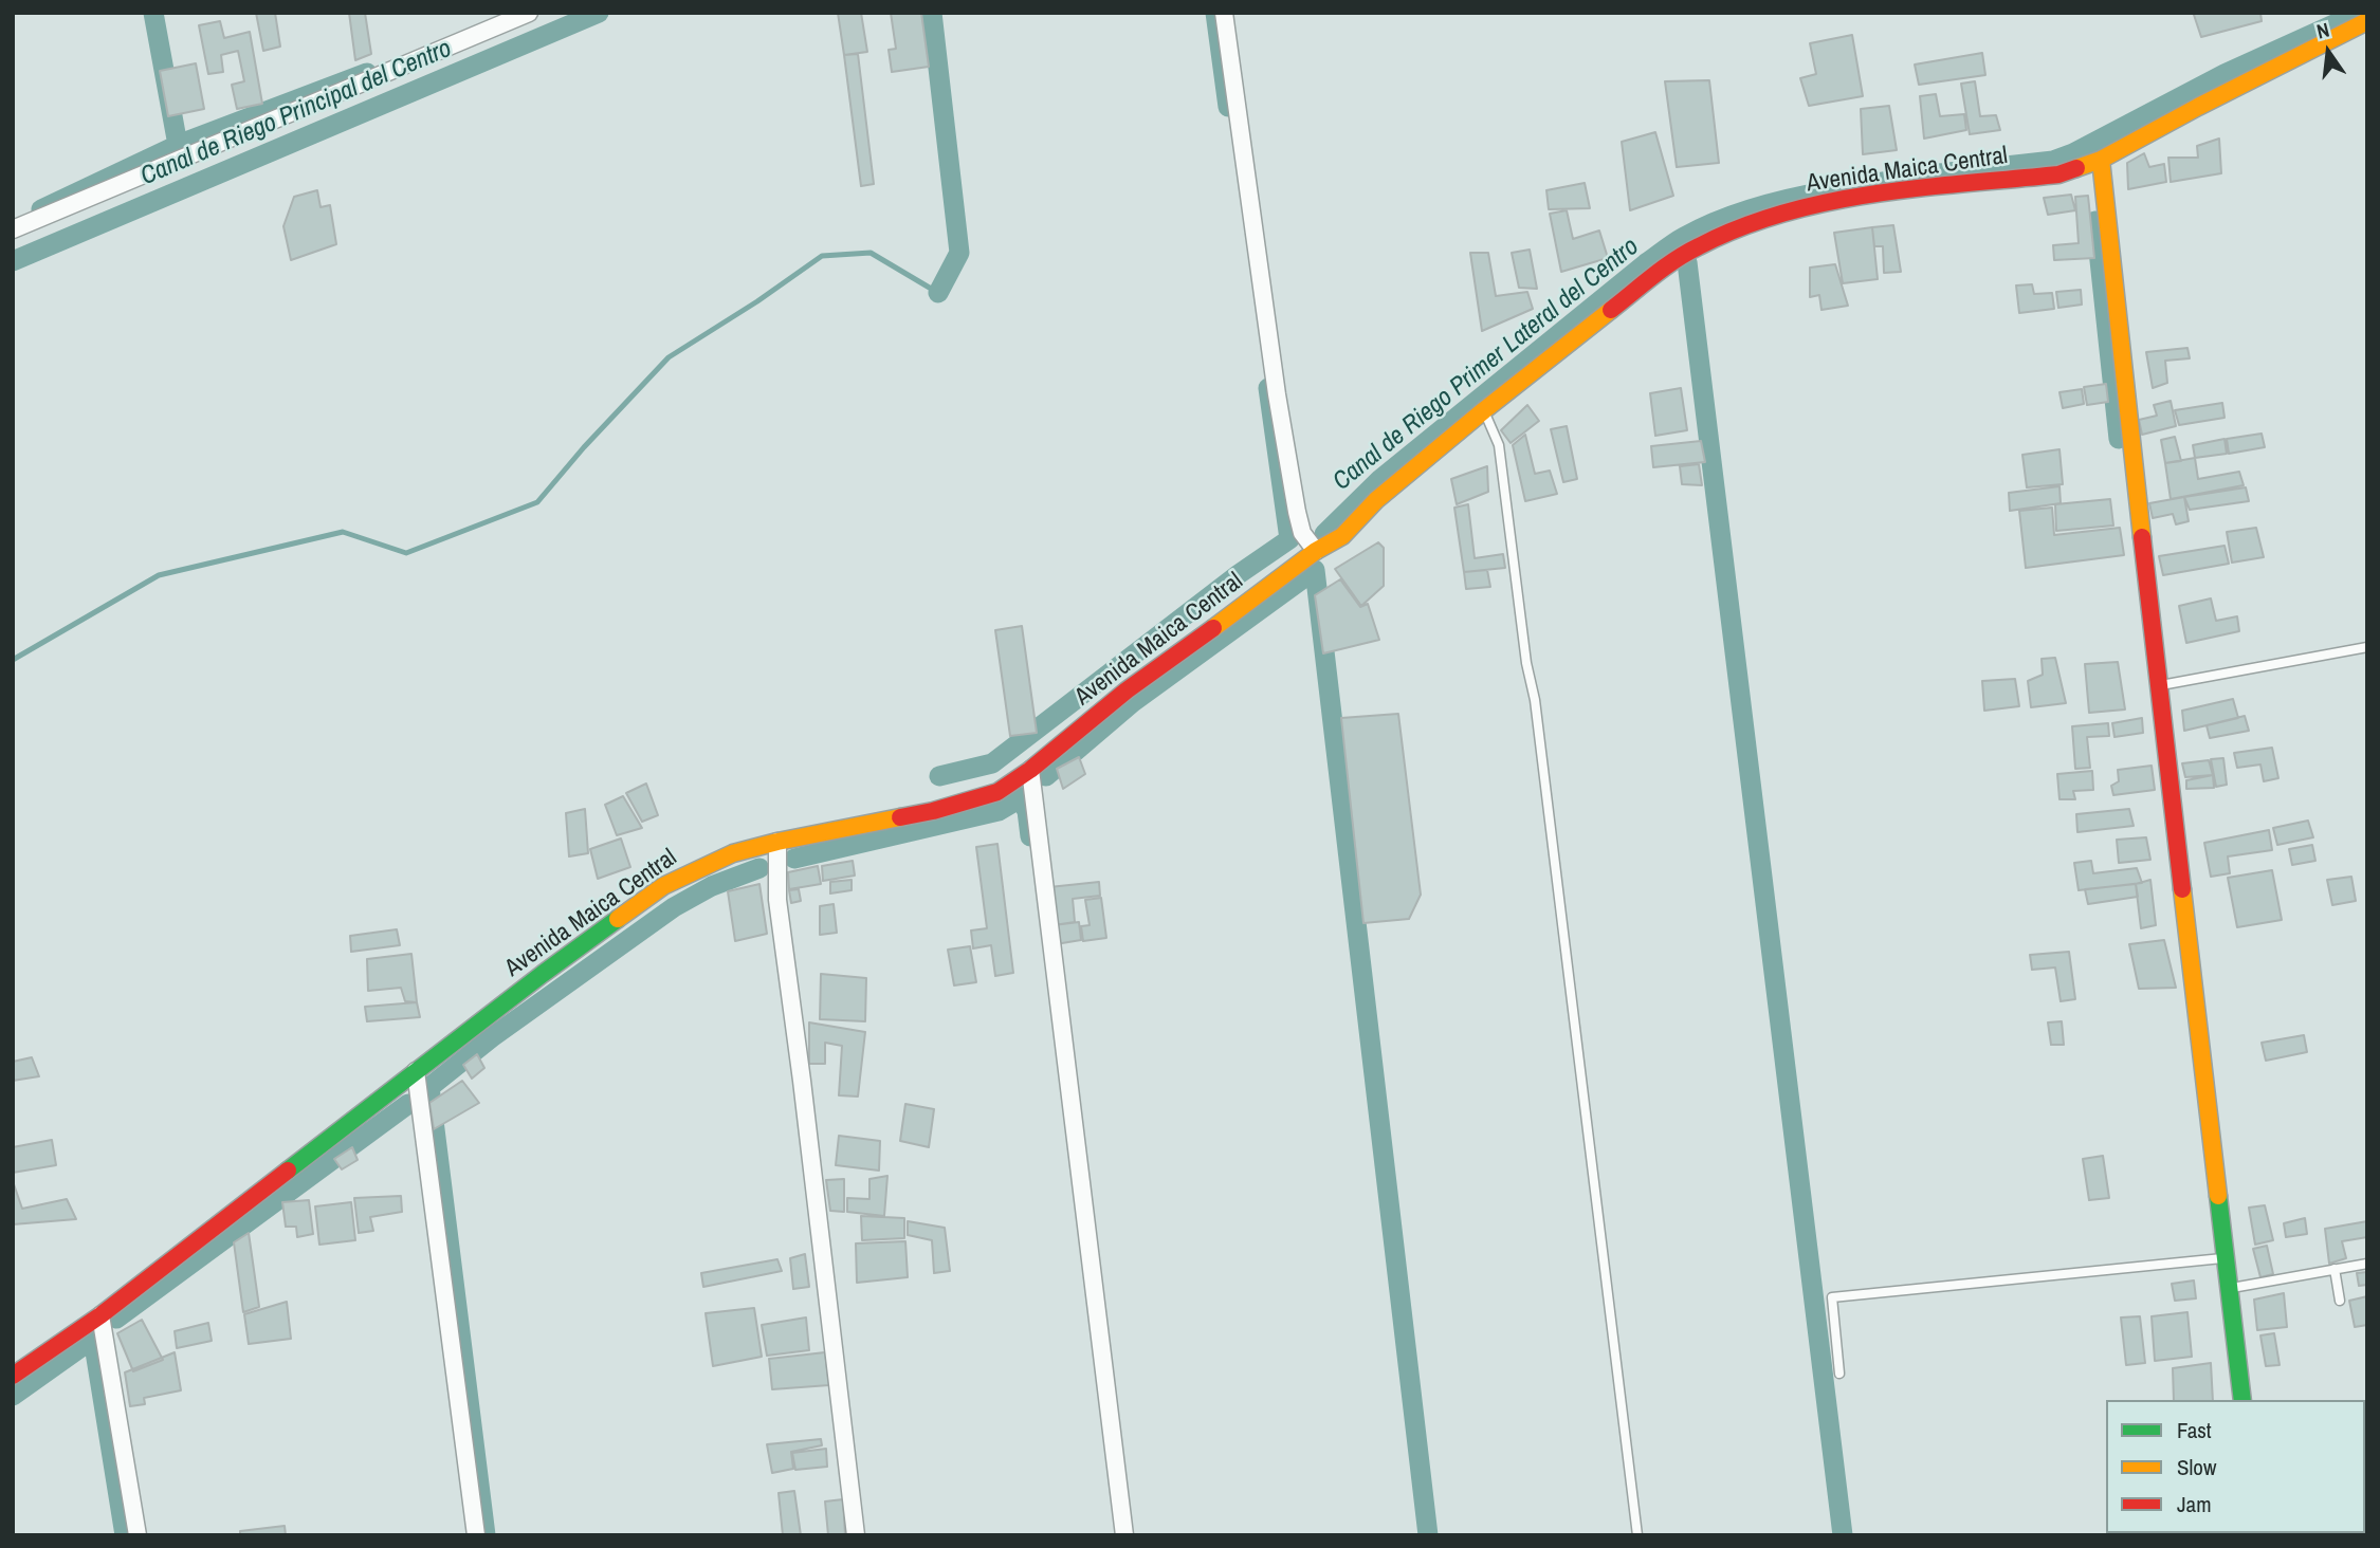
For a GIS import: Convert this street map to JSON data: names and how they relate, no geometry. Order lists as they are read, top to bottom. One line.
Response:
{"streets":{"street":["Avenida Maica Central"]},"water":["Canal de Riego Principal del Centro","Canal de Riego Primer Lateral del Centro"],"legend":["Fast","Slow","Jam"],"north":"top"}
